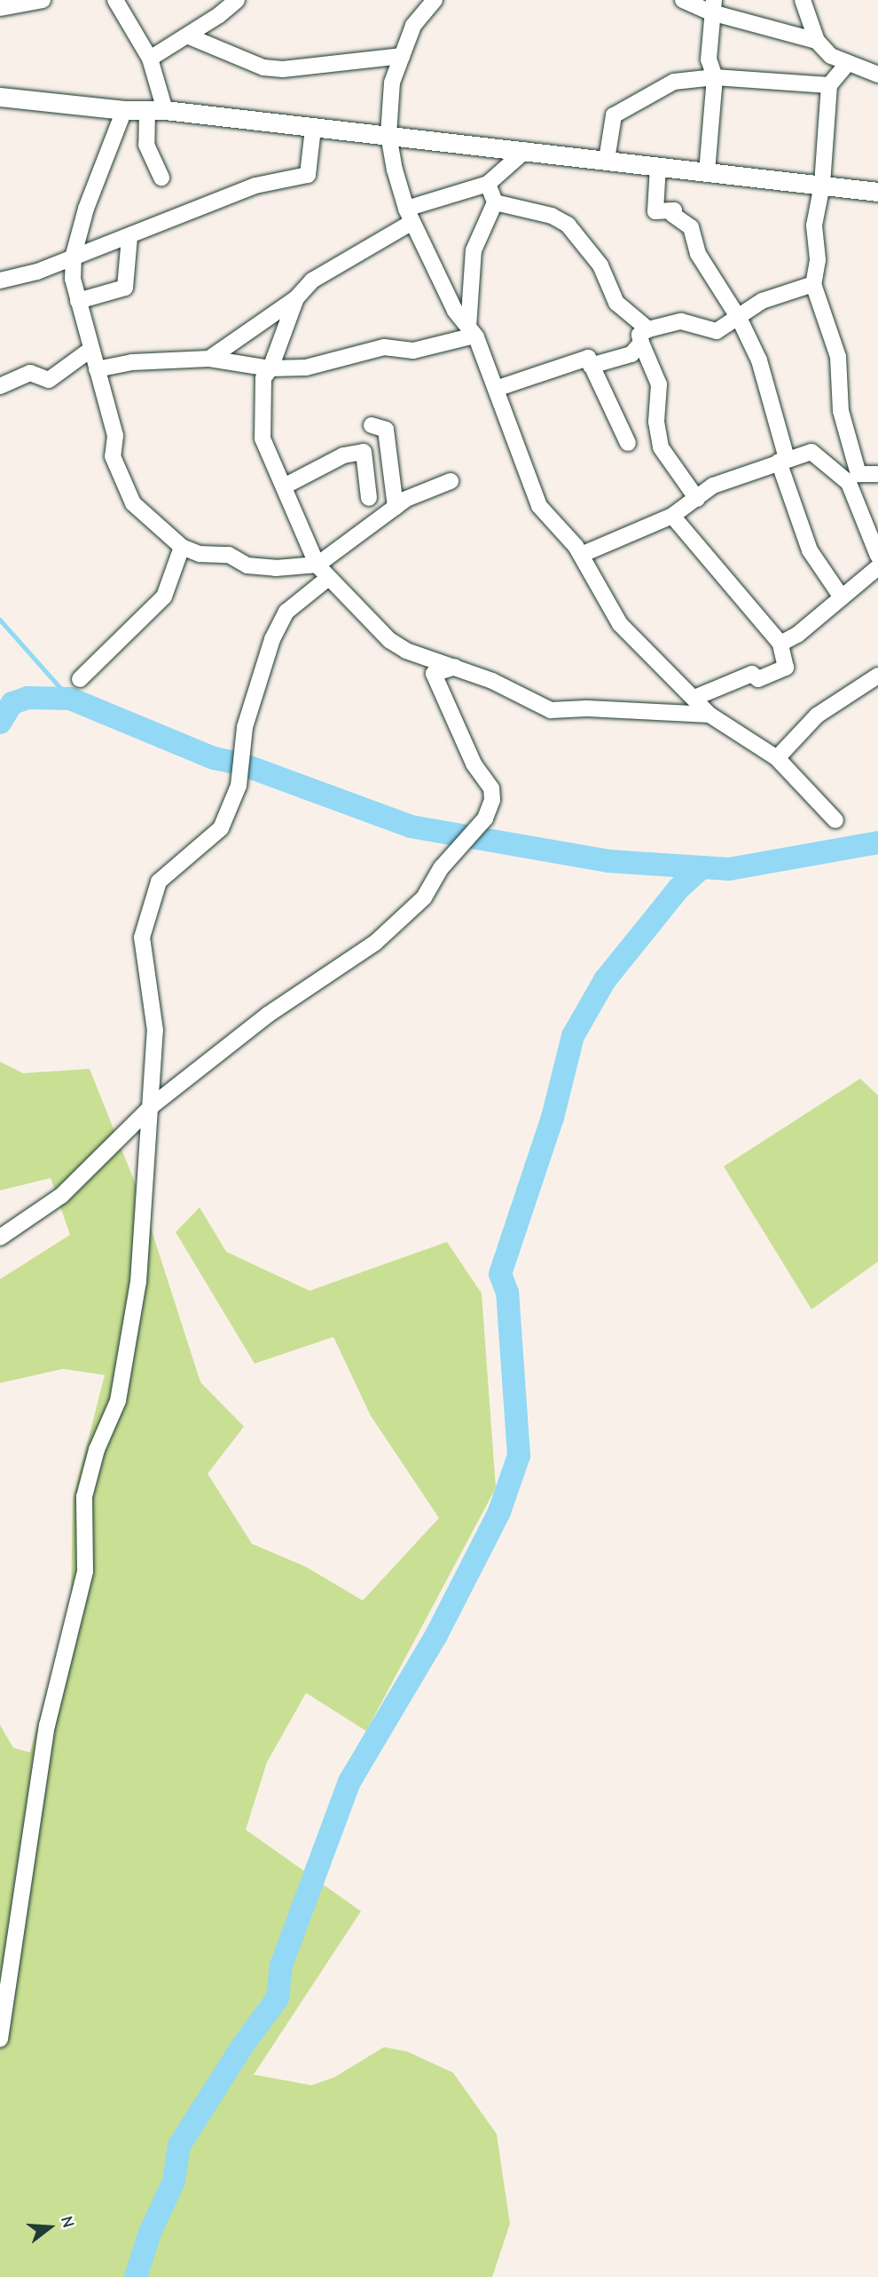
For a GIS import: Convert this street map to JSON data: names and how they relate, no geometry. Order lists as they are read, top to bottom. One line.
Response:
{"north":"right"}
